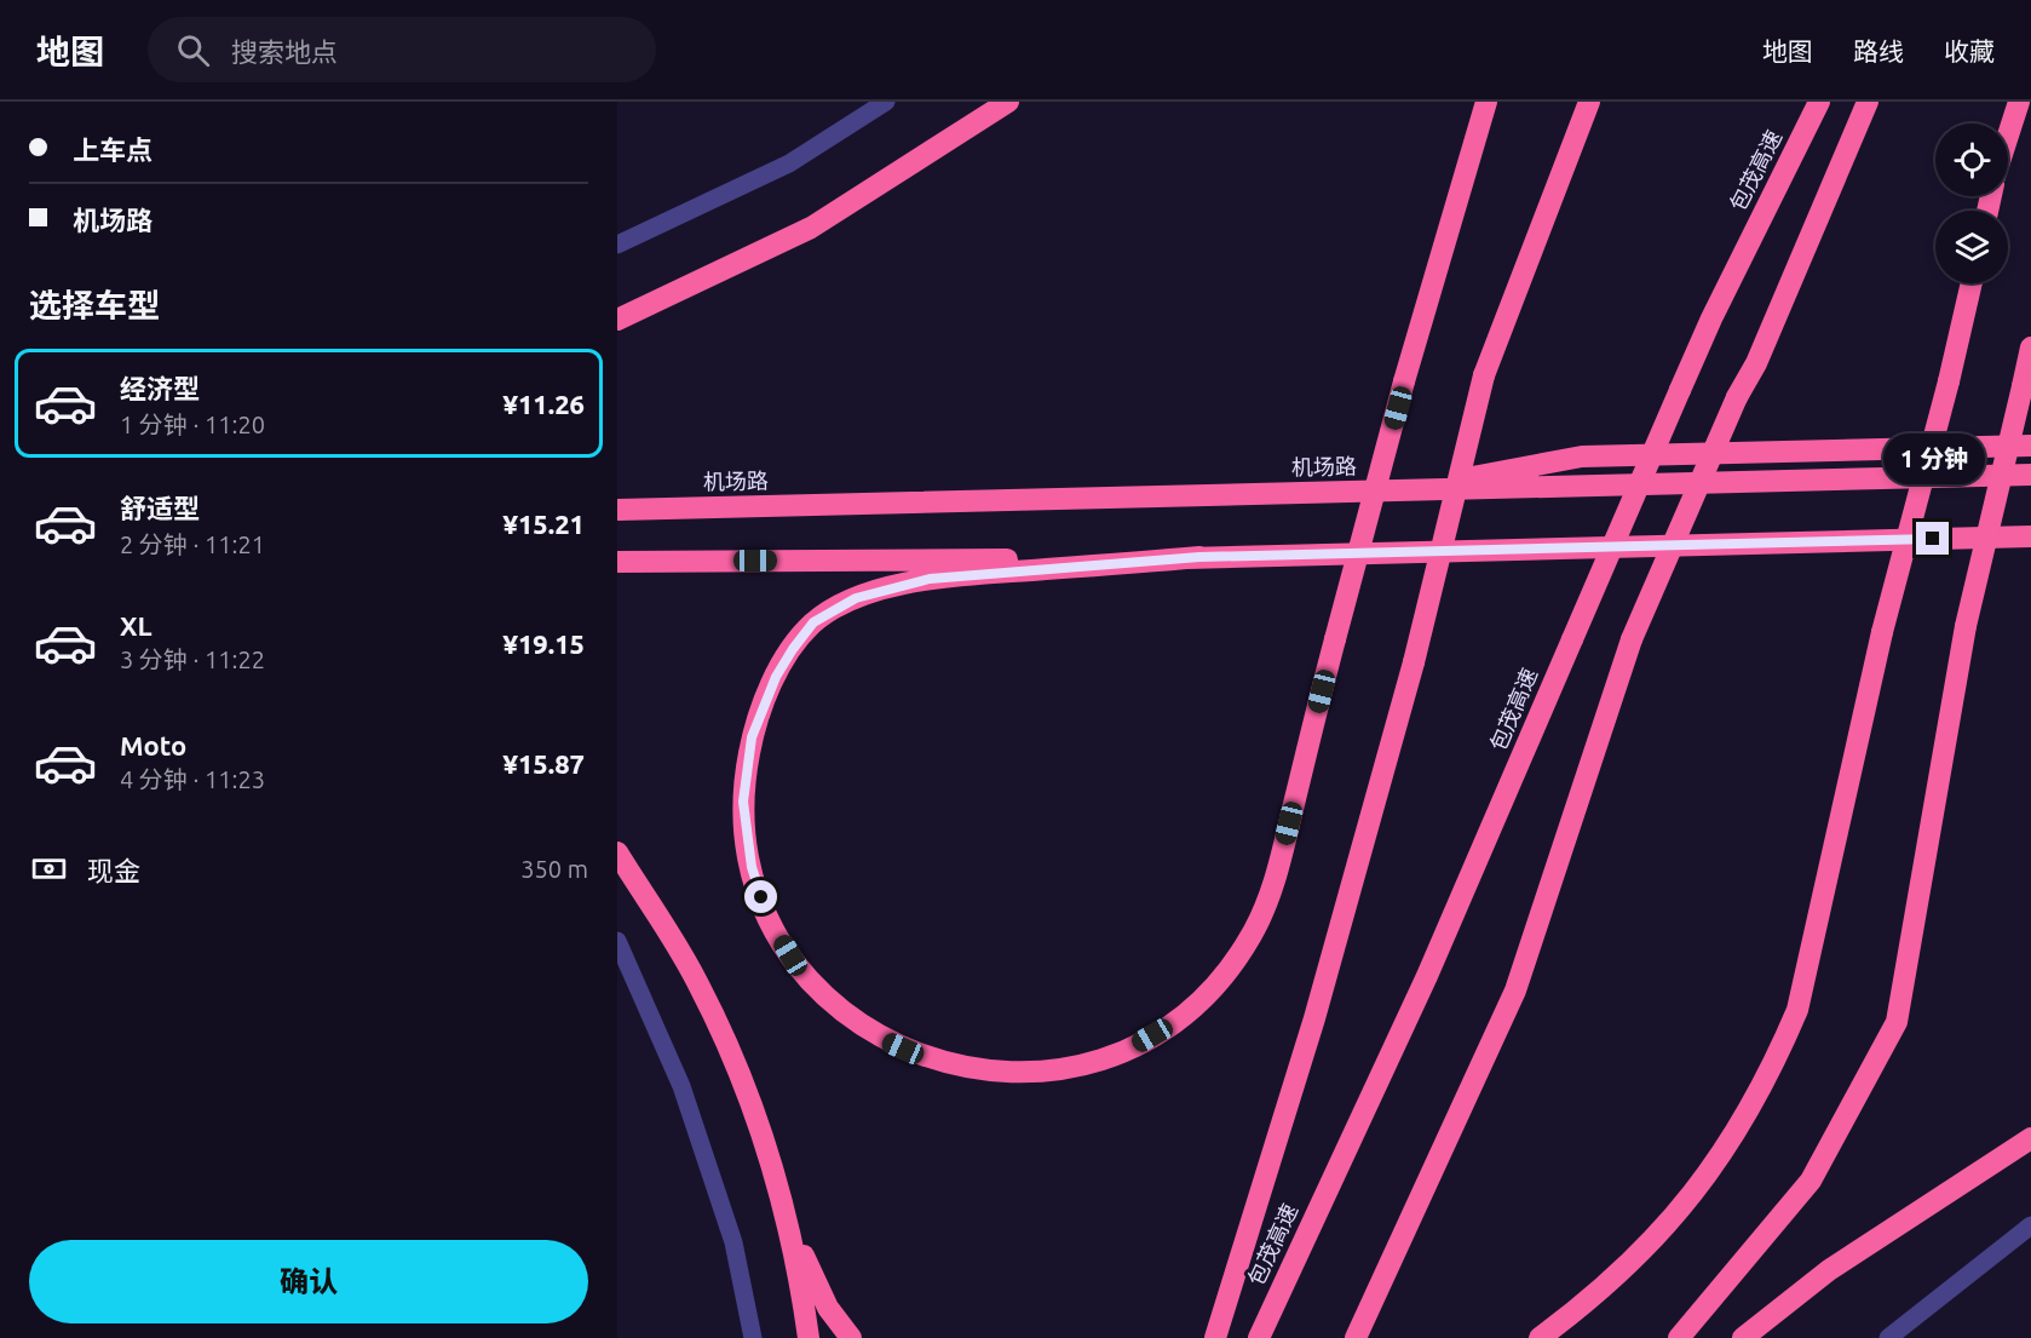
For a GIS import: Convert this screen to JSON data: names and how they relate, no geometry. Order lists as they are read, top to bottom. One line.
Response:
{"streets":{"highway":["包茂高速","机场路"]},"page":{"header":"地图","search":"搜索地点","nav":["地图","路线","收藏"],"banner":["上车点","机场路"],"heading":"选择车型","list":[{"name":"经济型","note":"1 分钟 · 11:20","value":"¥11.26"},{"name":"舒适型","note":"2 分钟 · 11:21","value":"¥15.21"},{"name":"XL","note":"3 分钟 · 11:22","value":"¥19.15"},{"name":"Moto","note":"4 分钟 · 11:23","value":"¥15.87"}],"bubble":"1 分钟","pay":["现金","350 m"],"buttons":"确认"}}
